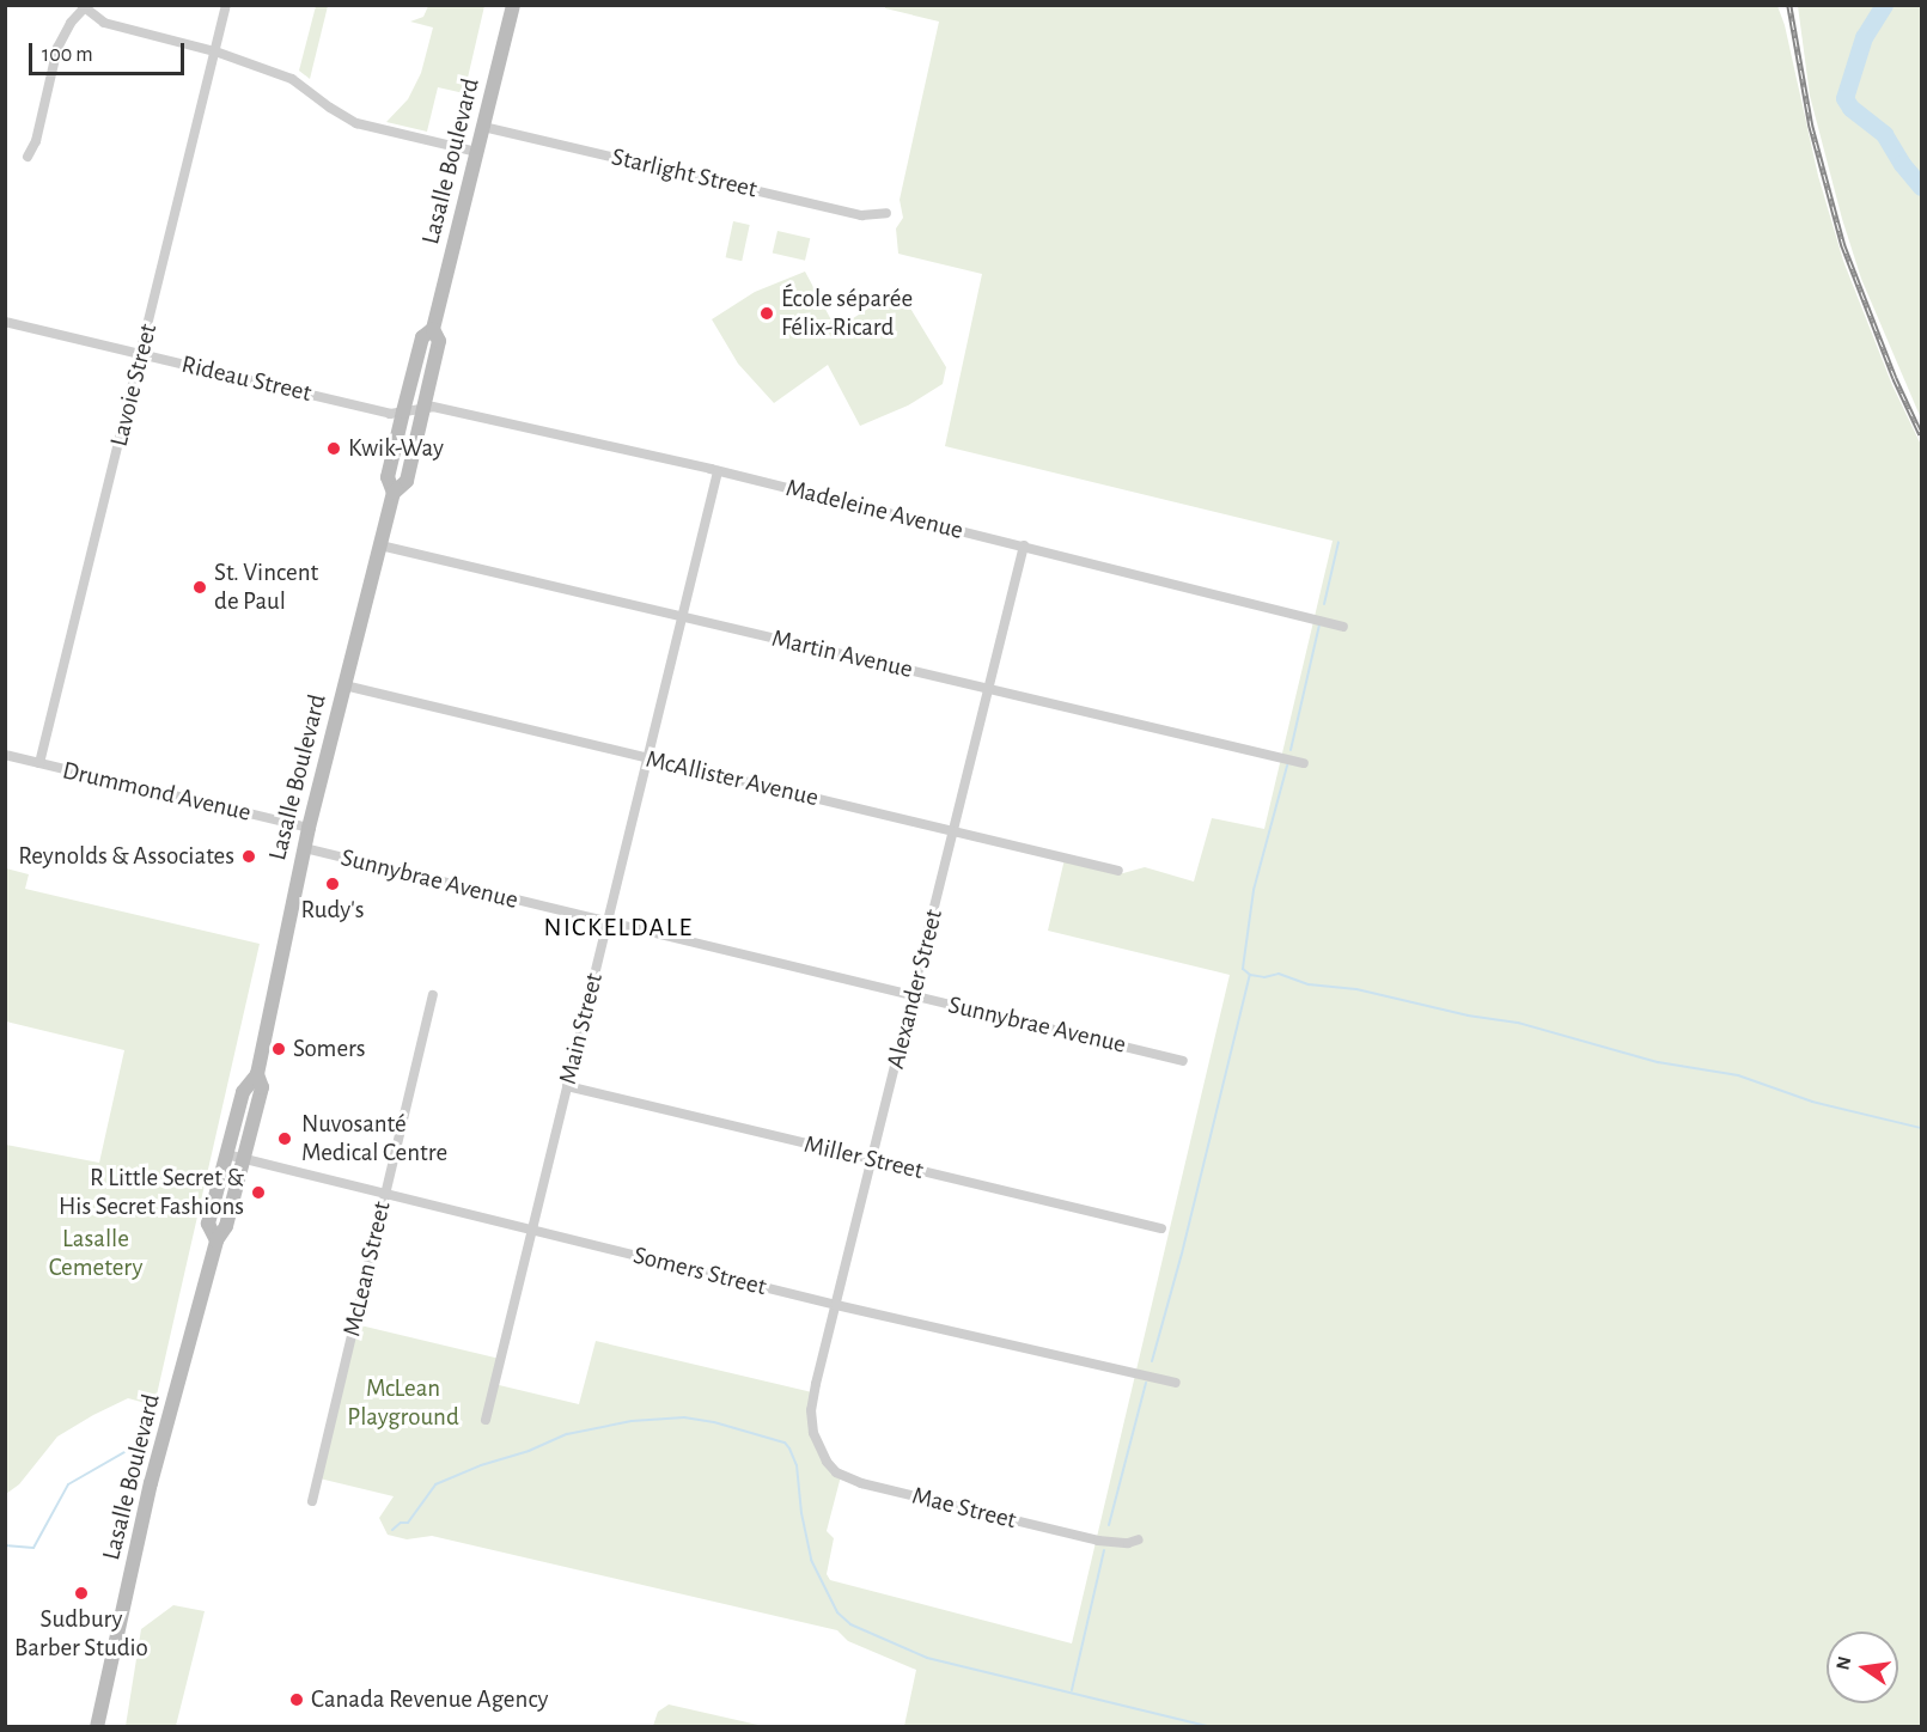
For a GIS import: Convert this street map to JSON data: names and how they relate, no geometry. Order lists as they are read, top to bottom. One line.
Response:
{"streets":{"main road":["Lasalle Boulevard"],"street":["Starlight Street","Rideau Street","Lavoie Street","Madeleine Avenue","Martin Avenue","McAllister Avenue","Drummond Avenue","Sunnybrae Avenue","Alexander Street","Main Street","Miller Street","McLean Street","Somers Street","Mae Street"]},"crossings":[["Lasalle Boulevard","Starlight Street"],["Lasalle Boulevard","Rideau Street"],["Lasalle Boulevard","Madeleine Avenue"],["Lasalle Boulevard","Martin Avenue"],["Lasalle Boulevard","McAllister Avenue"],["Lasalle Boulevard","Drummond Avenue"],["Lasalle Boulevard","Sunnybrae Avenue"],["Lasalle Boulevard","Somers Street"],["Rideau Street","Lavoie Street"],["Rideau Street","Madeleine Avenue"],["Lavoie Street","Drummond Avenue"],["Madeleine Avenue","Alexander Street"],["Madeleine Avenue","Main Street"],["Martin Avenue","Alexander Street"],["Martin Avenue","Main Street"],["McAllister Avenue","Alexander Street"],["McAllister Avenue","Main Street"],["Sunnybrae Avenue","Alexander Street"],["Sunnybrae Avenue","Main Street"],["Alexander Street","Miller Street"],["Alexander Street","Somers Street"],["Alexander Street","Mae Street"],["Main Street","Miller Street"],["Main Street","Somers Street"],["McLean Street","Somers Street"]],"districts":["NICKELDALE"],"parks":["Lasalle Cemetery","McLean Playground"],"places":["École séparée Félix-Ricard","Kwik-Way","St. Vincent de Paul","Reynolds & Associates","Rudy's","Somers","Nuvosanté Medical Centre","R Little Secret & His Secret Fashions","Sudbury Barber Studio","Canada Revenue Agency"],"scale_bar":"100 m","north":"left"}
